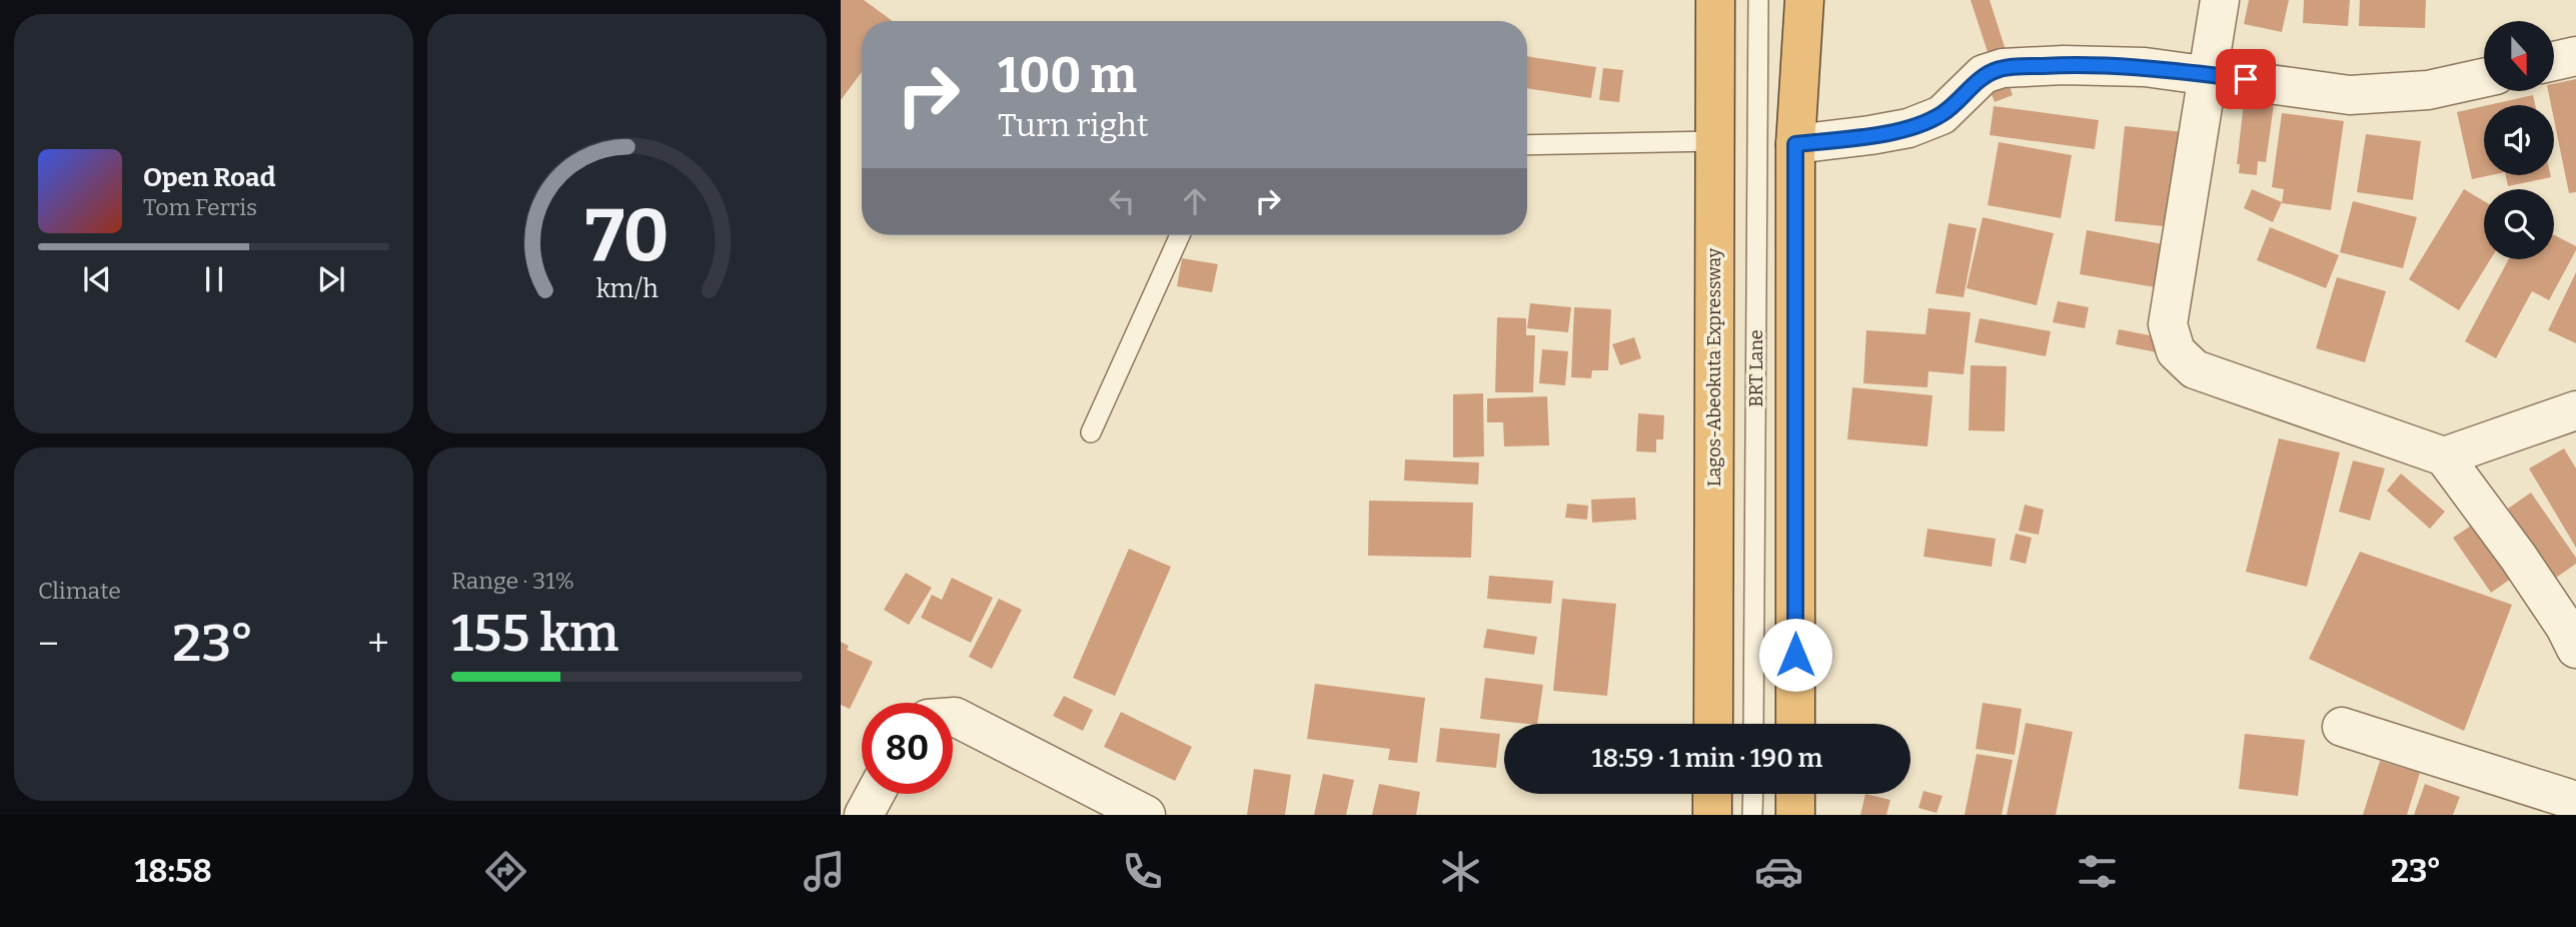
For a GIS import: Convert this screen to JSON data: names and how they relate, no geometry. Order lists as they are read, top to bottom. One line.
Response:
{"streets":{"highway":["Lagos-Abeokuta Expressway"],"lane":["BRT Lane"]},"north":"bottom","page":{"turn":["100 m","Turn right"],"song":["Open Road","Tom Ferris"],"tile":["Climate",["Range · 31%","155 km"]],"heat":["−","23°","+"],"limit":"80","trip":"18:59 · 1 min · 190 m","tabs":["18:58","23°"],"gauge":["70","km/h"]}}
